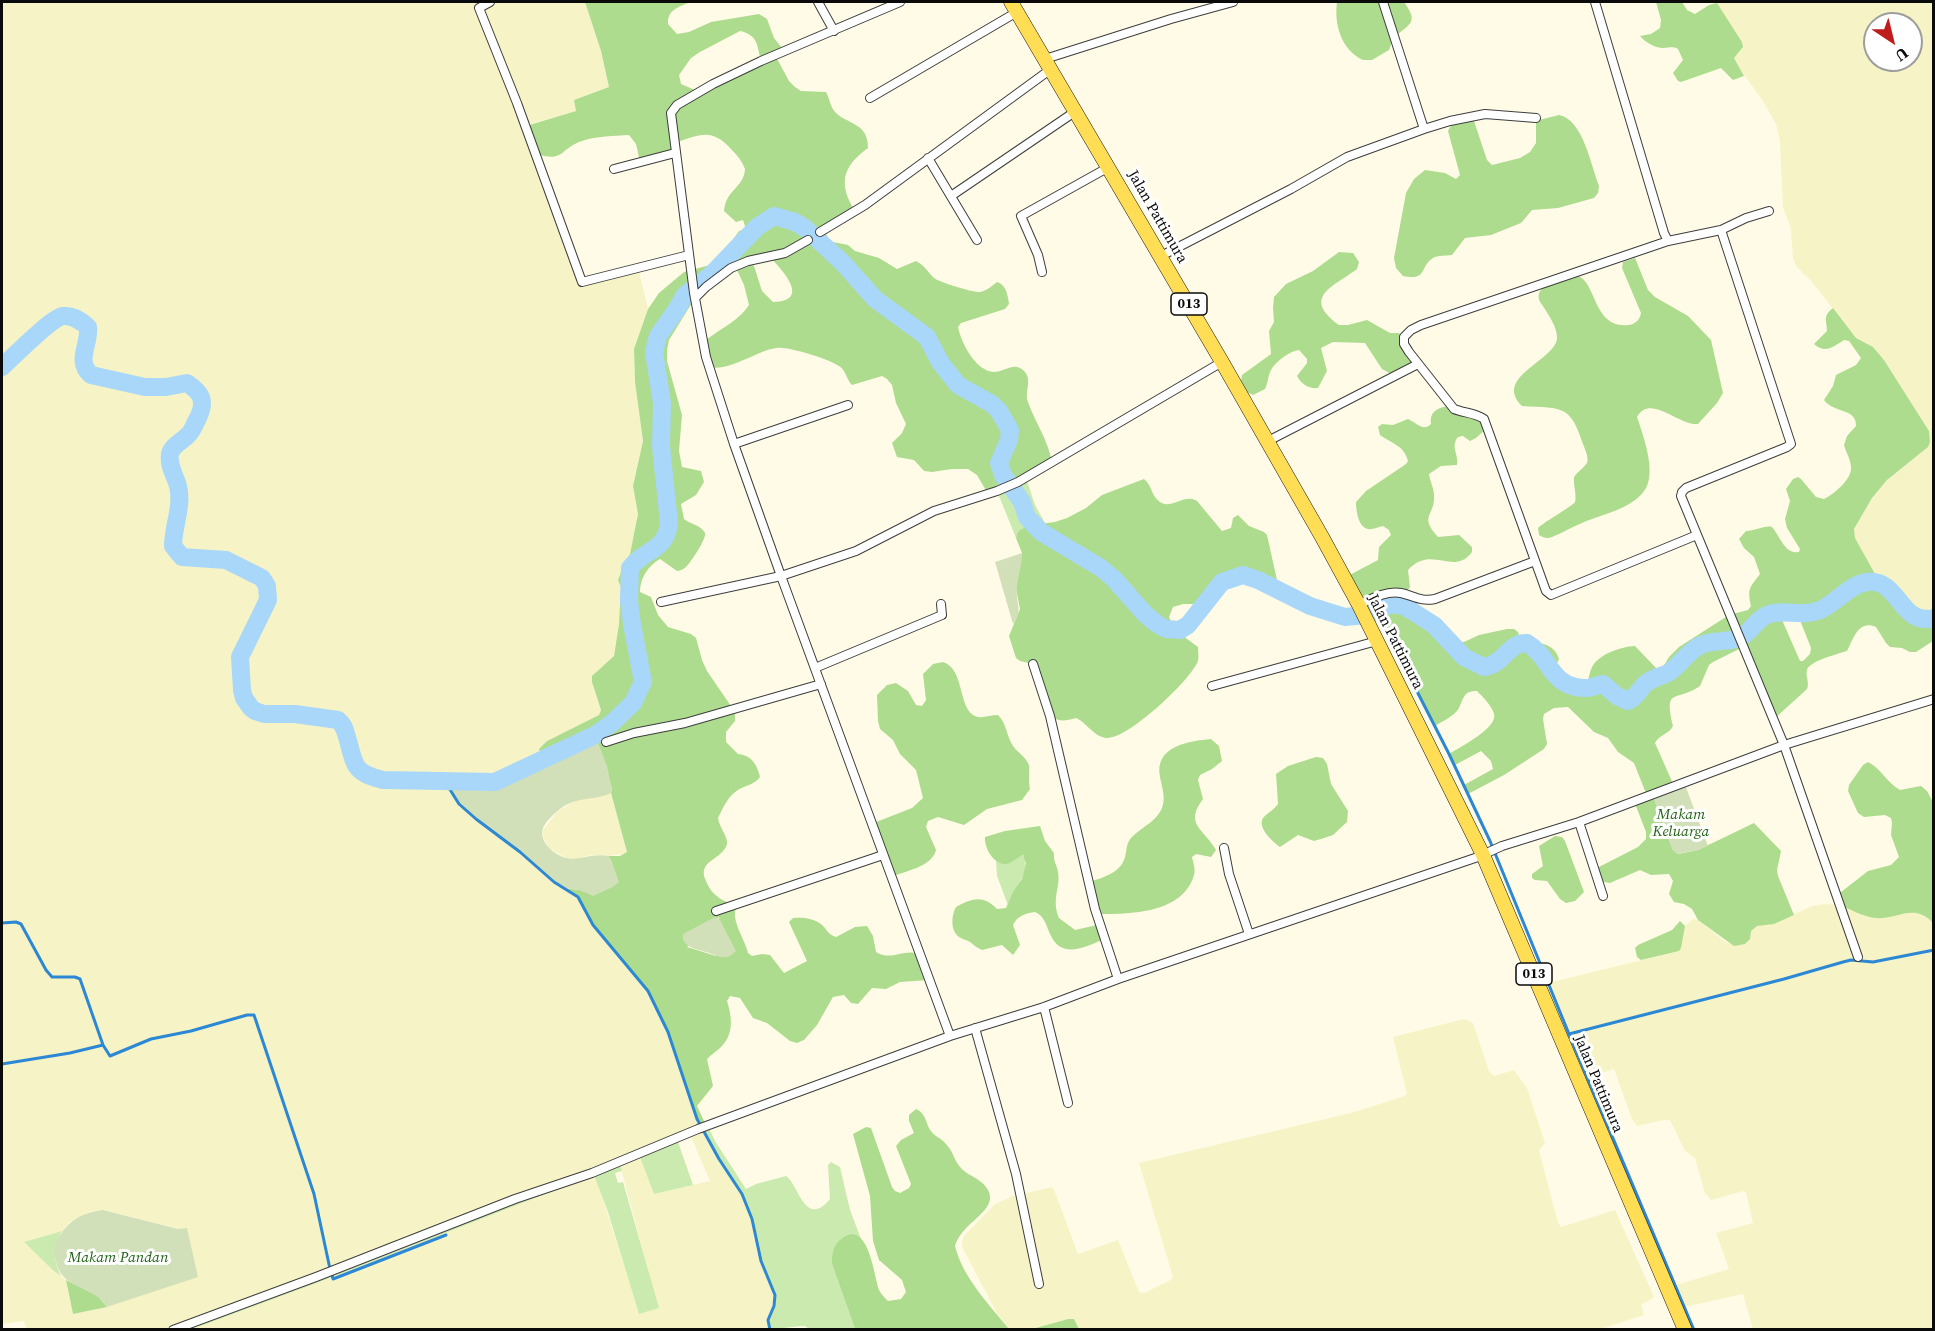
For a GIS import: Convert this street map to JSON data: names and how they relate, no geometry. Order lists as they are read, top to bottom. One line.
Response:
{"streets":{"main road":["Jalan Pattimura","013"]},"parks":["Makam Keluarga","Makam Pandan"],"north":"bottom right"}
